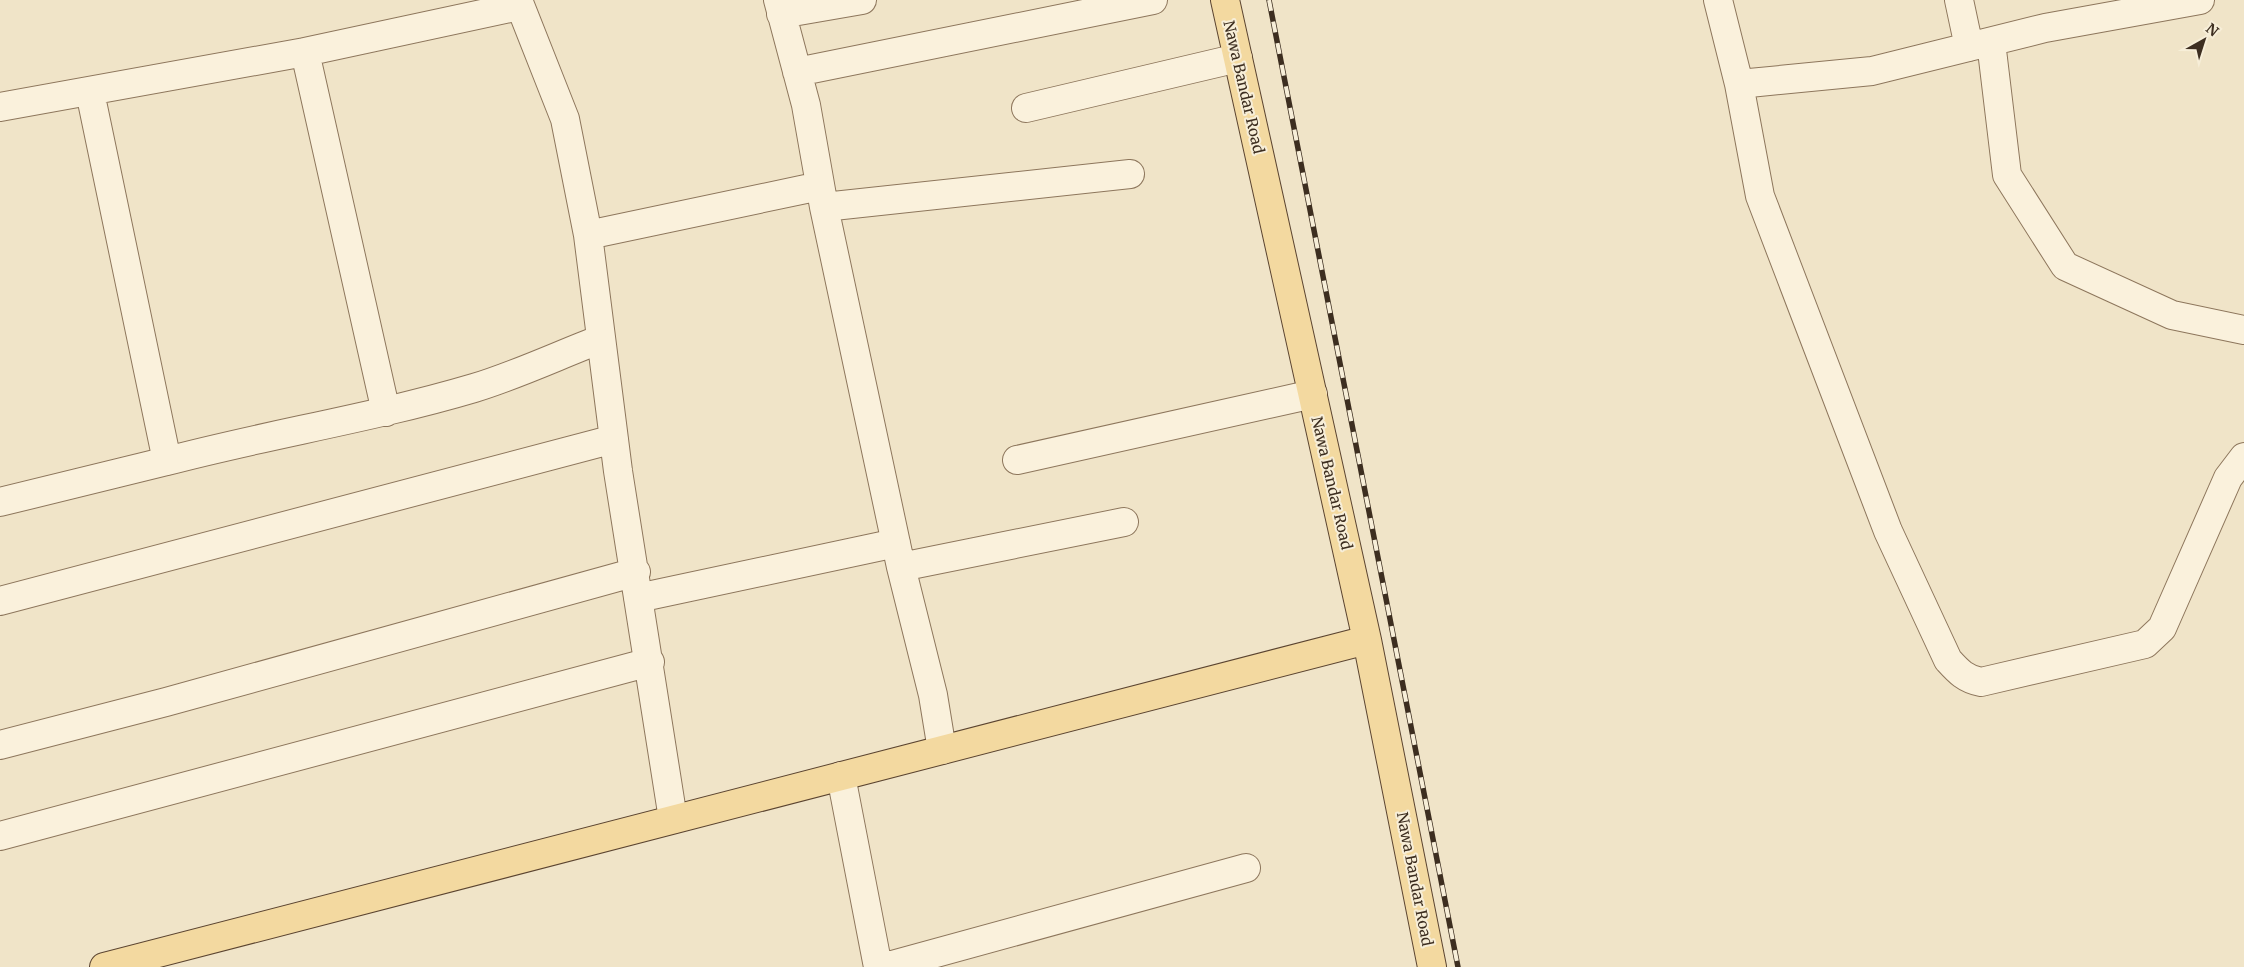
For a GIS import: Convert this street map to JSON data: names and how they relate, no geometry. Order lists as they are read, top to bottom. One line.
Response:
{"streets":{"main road":["Nawa Bandar Road"]},"north":"top right"}
